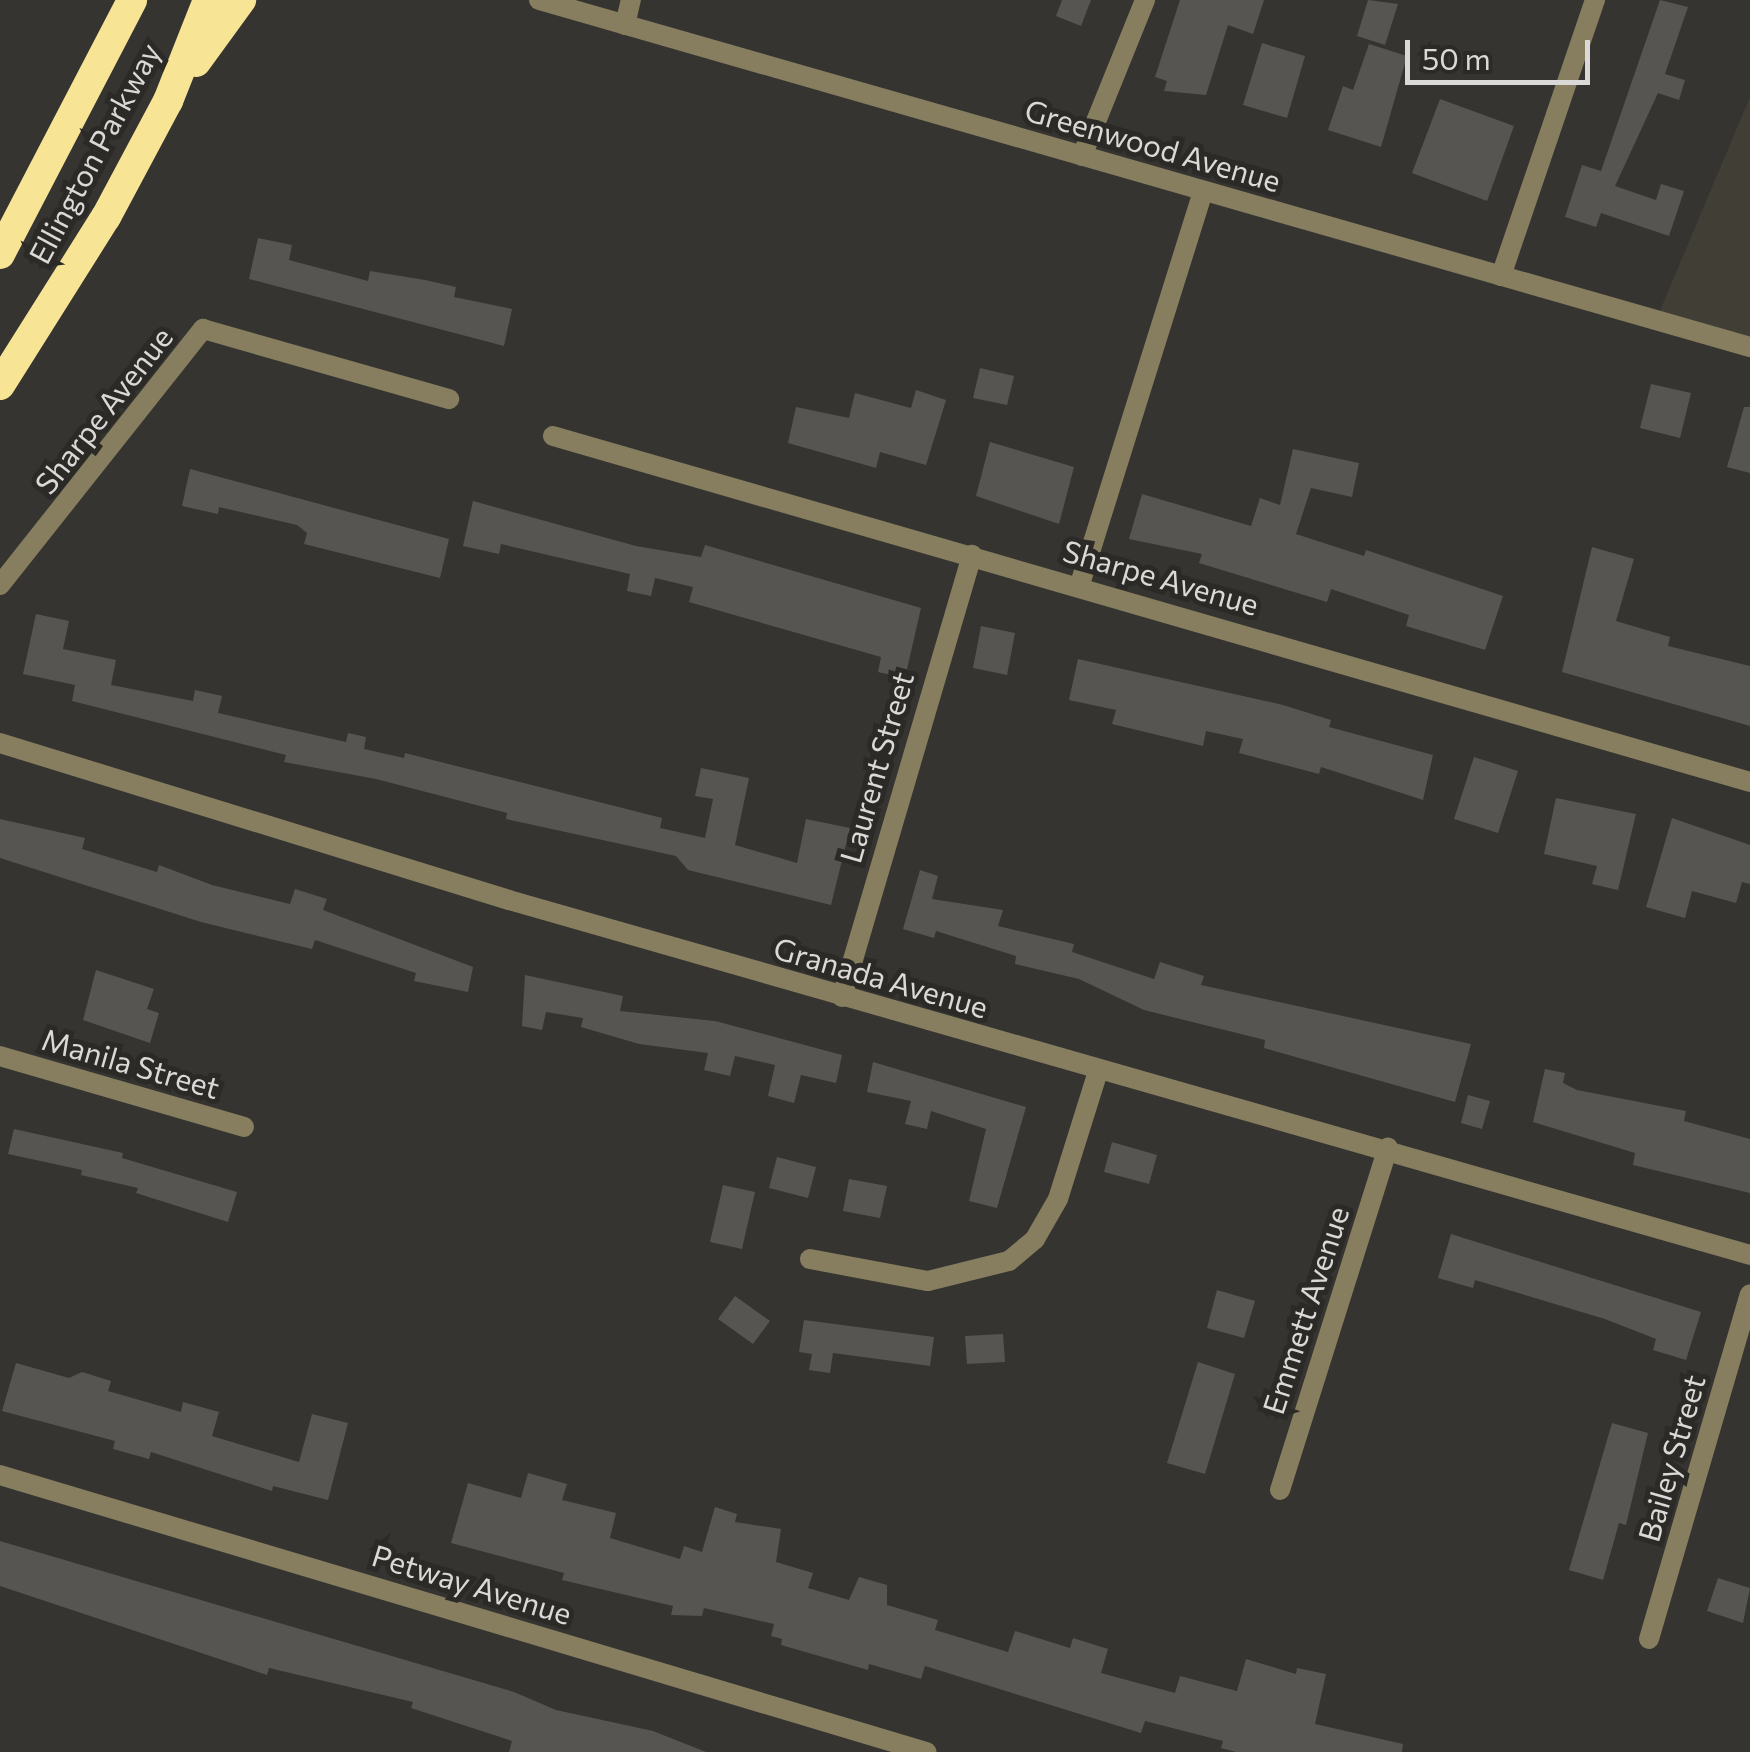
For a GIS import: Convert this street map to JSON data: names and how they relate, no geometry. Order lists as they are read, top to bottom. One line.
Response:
{"streets":{"highway":["Ellington Parkway"],"street":["Greenwood Avenue","Sharpe Avenue","Laurent Street","Granada Avenue","Manila Street","Emmett Avenue","Bailey Street","Petway Avenue"]},"crossings":[["Sharpe Avenue","Laurent Street"],["Laurent Street","Granada Avenue"],["Granada Avenue","Emmett Avenue"]],"scale_bar":"50 m"}
